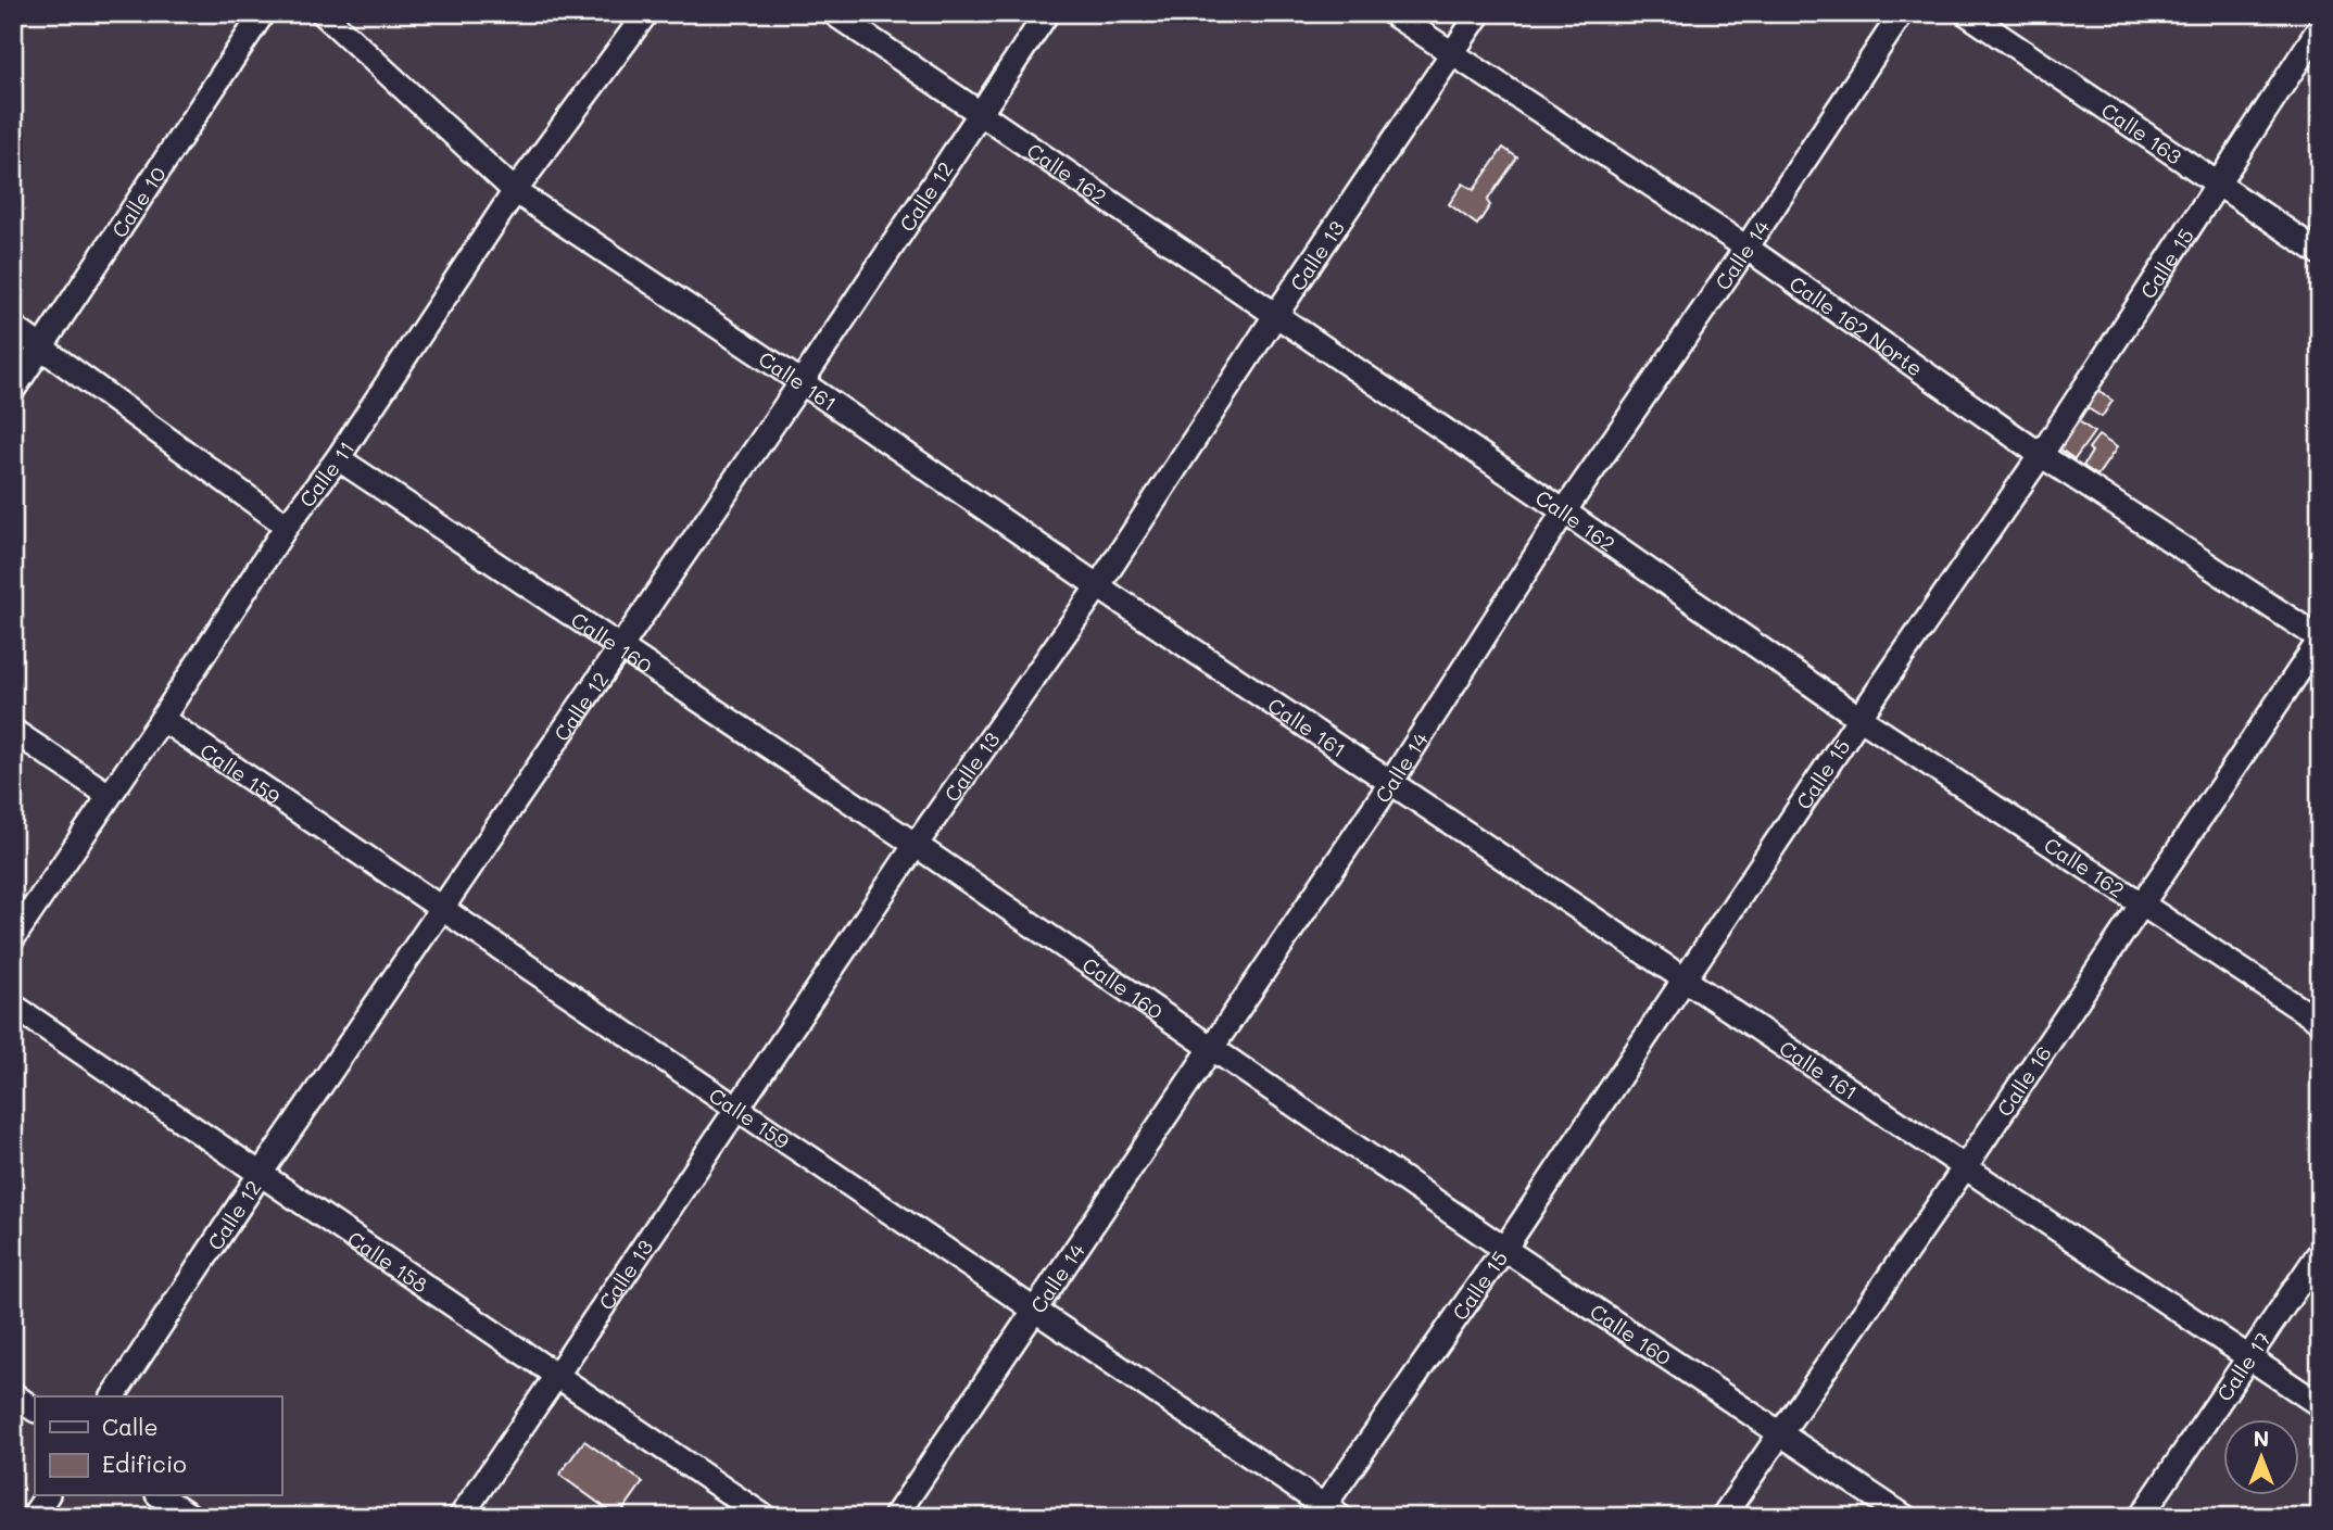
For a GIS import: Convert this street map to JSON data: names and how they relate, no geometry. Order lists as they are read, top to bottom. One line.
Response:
{"streets":{"street":["Calle 163","Calle 162","Calle 12","Calle 10","Calle 14","Calle 13","Calle 15","Calle 162 Norte","Calle 161","Calle 11","Calle 160","Calle 159","Calle 16","Calle 158","Calle 17"]},"crossings":[["Calle 163","Calle 15"],["Calle 162","Calle 12"],["Calle 162","Calle 14"],["Calle 162","Calle 13"],["Calle 162","Calle 15"],["Calle 162","Calle 16"],["Calle 12","Calle 161"],["Calle 12","Calle 160"],["Calle 12","Calle 159"],["Calle 12","Calle 158"],["Calle 14","Calle 162 Norte"],["Calle 14","Calle 161"],["Calle 14","Calle 160"],["Calle 14","Calle 159"],["Calle 13","Calle 162 Norte"],["Calle 13","Calle 161"],["Calle 13","Calle 160"],["Calle 13","Calle 159"],["Calle 13","Calle 158"],["Calle 15","Calle 162 Norte"],["Calle 15","Calle 161"],["Calle 15","Calle 160"],["Calle 15","Calle 159"],["Calle 162 Norte","Calle 16"],["Calle 161","Calle 11"],["Calle 161","Calle 16"],["Calle 161","Calle 17"],["Calle 11","Calle 160"],["Calle 11","Calle 159"],["Calle 160","Calle 16"]],"legend":["Calle","Edificio"],"north":"top"}
